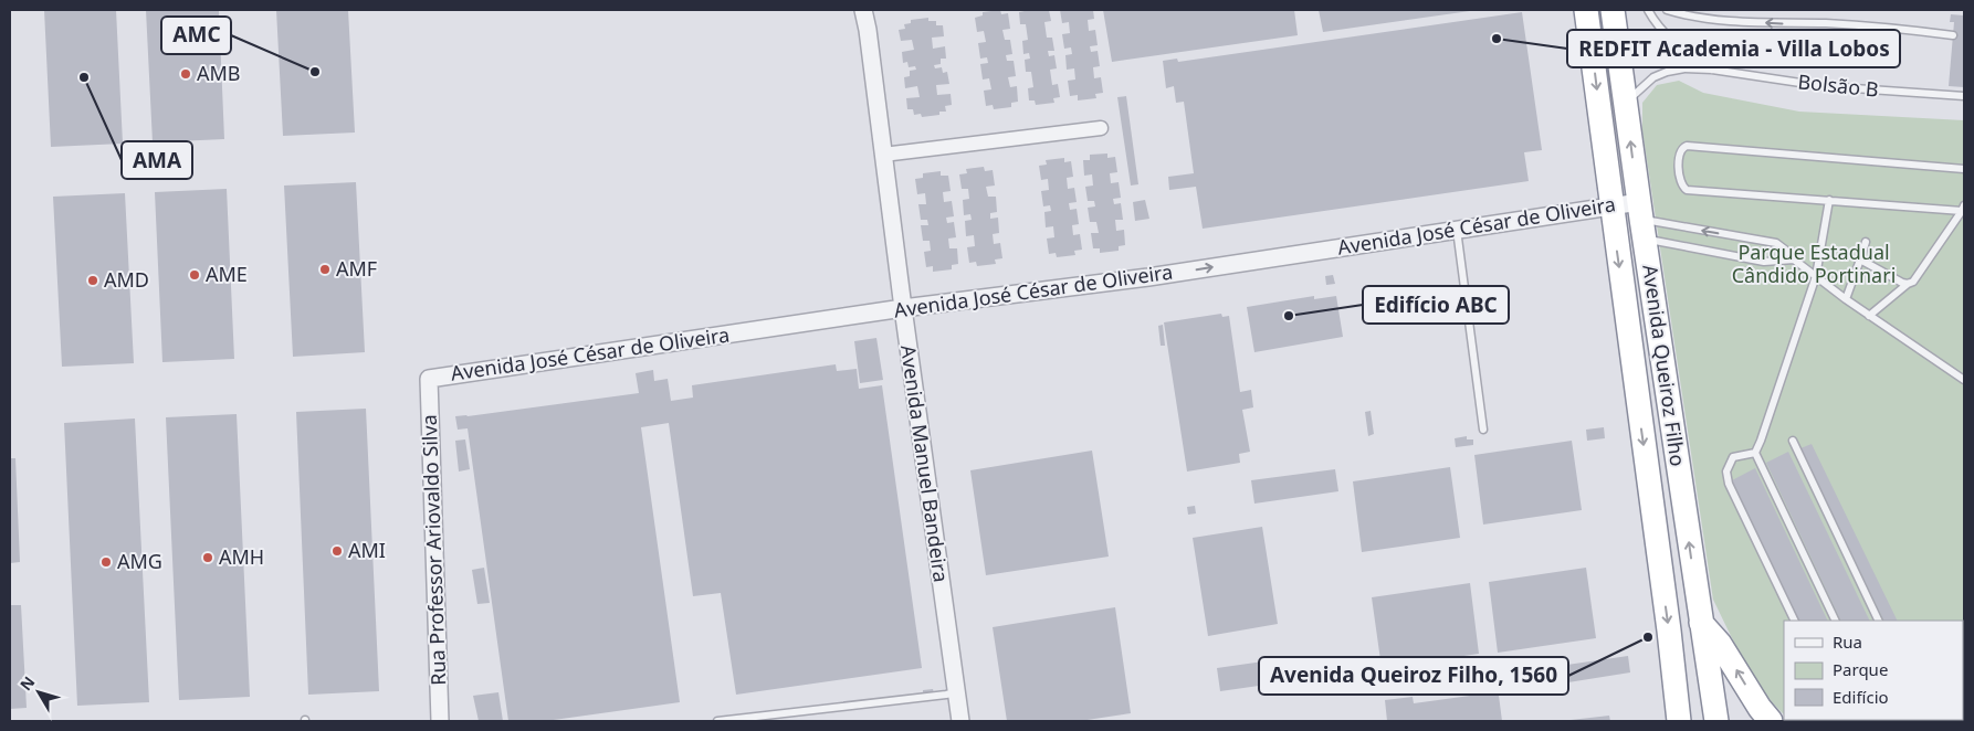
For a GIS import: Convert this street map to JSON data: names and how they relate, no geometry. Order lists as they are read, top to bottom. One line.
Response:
{"streets":{"highway":["Avenida Queiroz Filho"],"street":["Avenida José César de Oliveira","Avenida Manuel Bandeira","Rua Professor Ariovaldo Silva"],"lane":["Bolsão B"]},"crossings":[["Bolsão B","Avenida Queiroz Filho"],["Avenida José César de Oliveira","Avenida Queiroz Filho"],["Avenida José César de Oliveira","Avenida Manuel Bandeira"],["Avenida José César de Oliveira","Rua Professor Ariovaldo Silva"]],"one_way":["Avenida José César de Oliveira"],"parks":["Parque Estadual Cândido Portinari"],"places":["REDFIT Academia - Villa Lobos","AMC","AMB","AMA","AMF","AME","AMD","Edifício ABC","AMI","AMH","AMG","Avenida Queiroz Filho, 1560"],"legend":["Rua","Parque","Edifício"],"north":"top left"}
